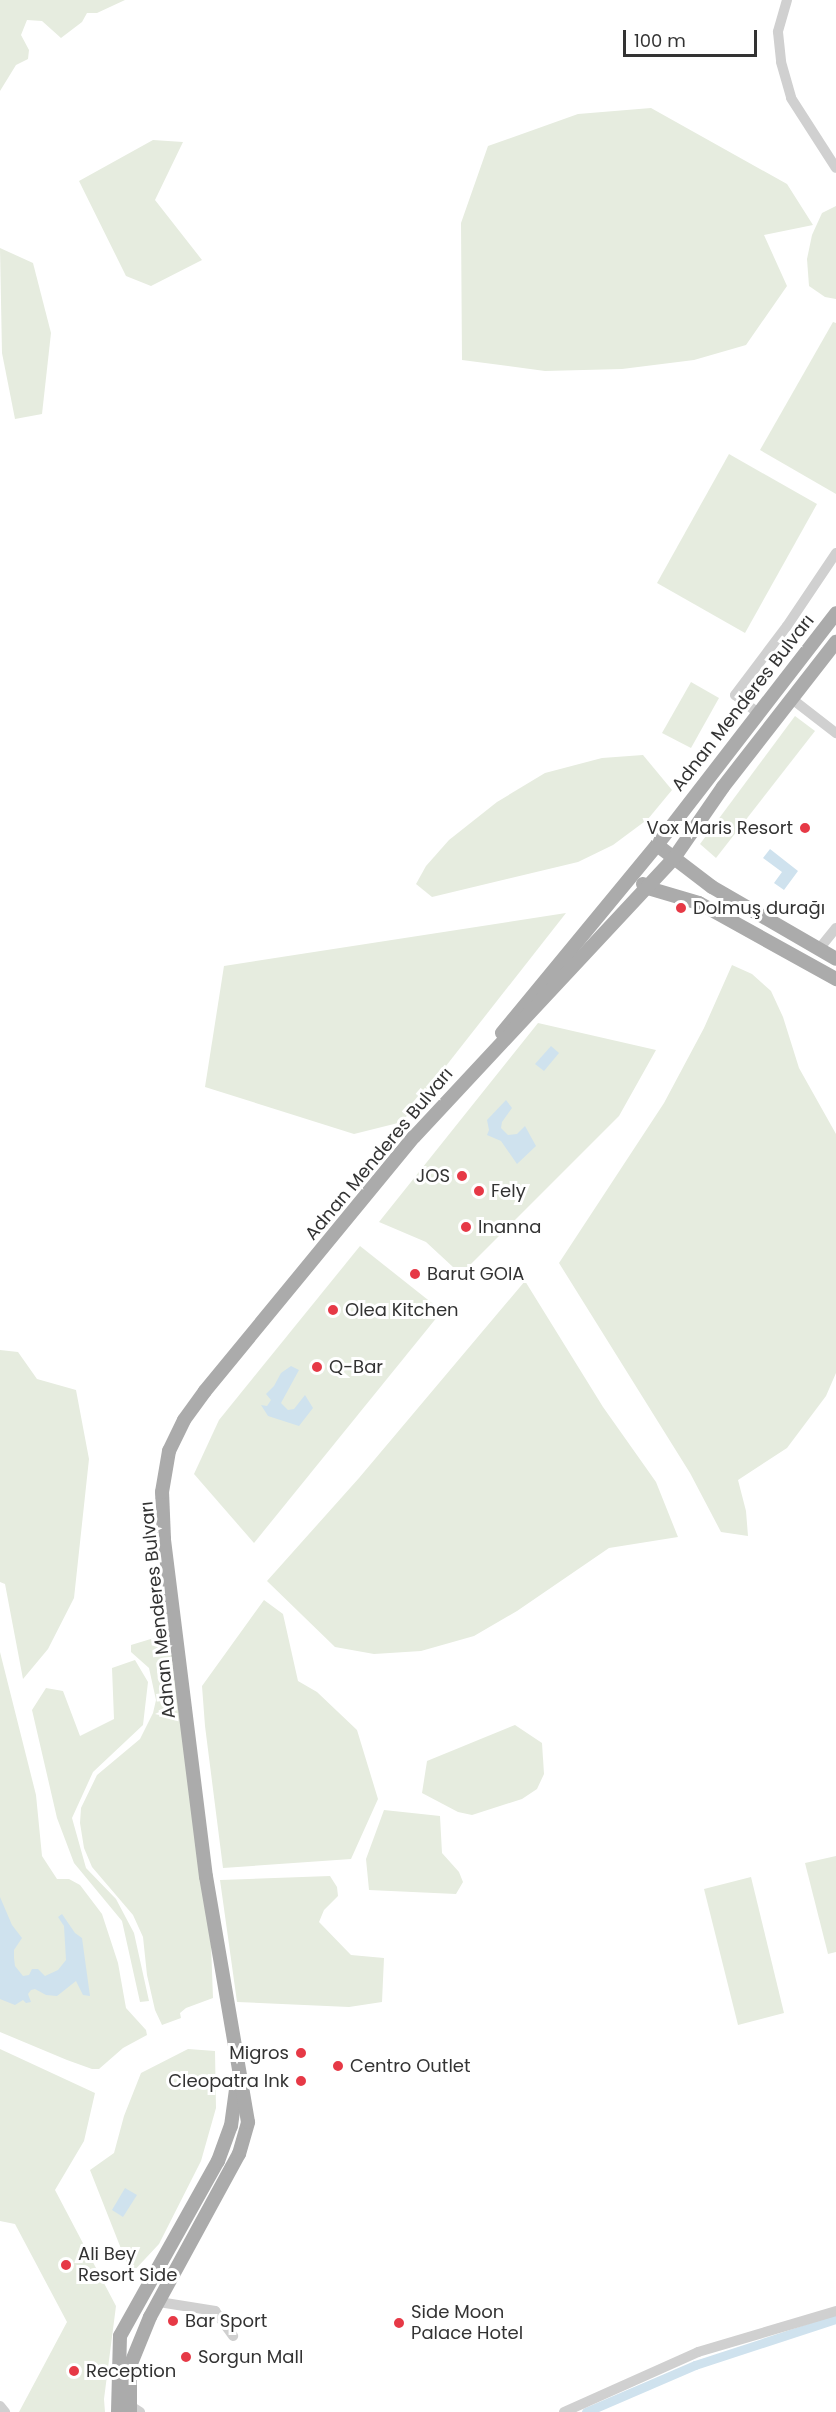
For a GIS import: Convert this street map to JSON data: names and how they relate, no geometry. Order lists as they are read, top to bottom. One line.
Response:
{"streets":{"main road":["Adnan Menderes Bulvarı"]},"places":["Vox Maris Resort","Dolmuş durağı","JOS","Fely","Inanna","Barut GOIA","Olea Kitchen","Q-Bar","Migros","Centro Outlet","Cleopatra Ink","Ali Bey Resort Side","Bar Sport","Side Moon Palace Hotel","Sorgun Mall","Reception"],"scale_bar":"100 m"}
